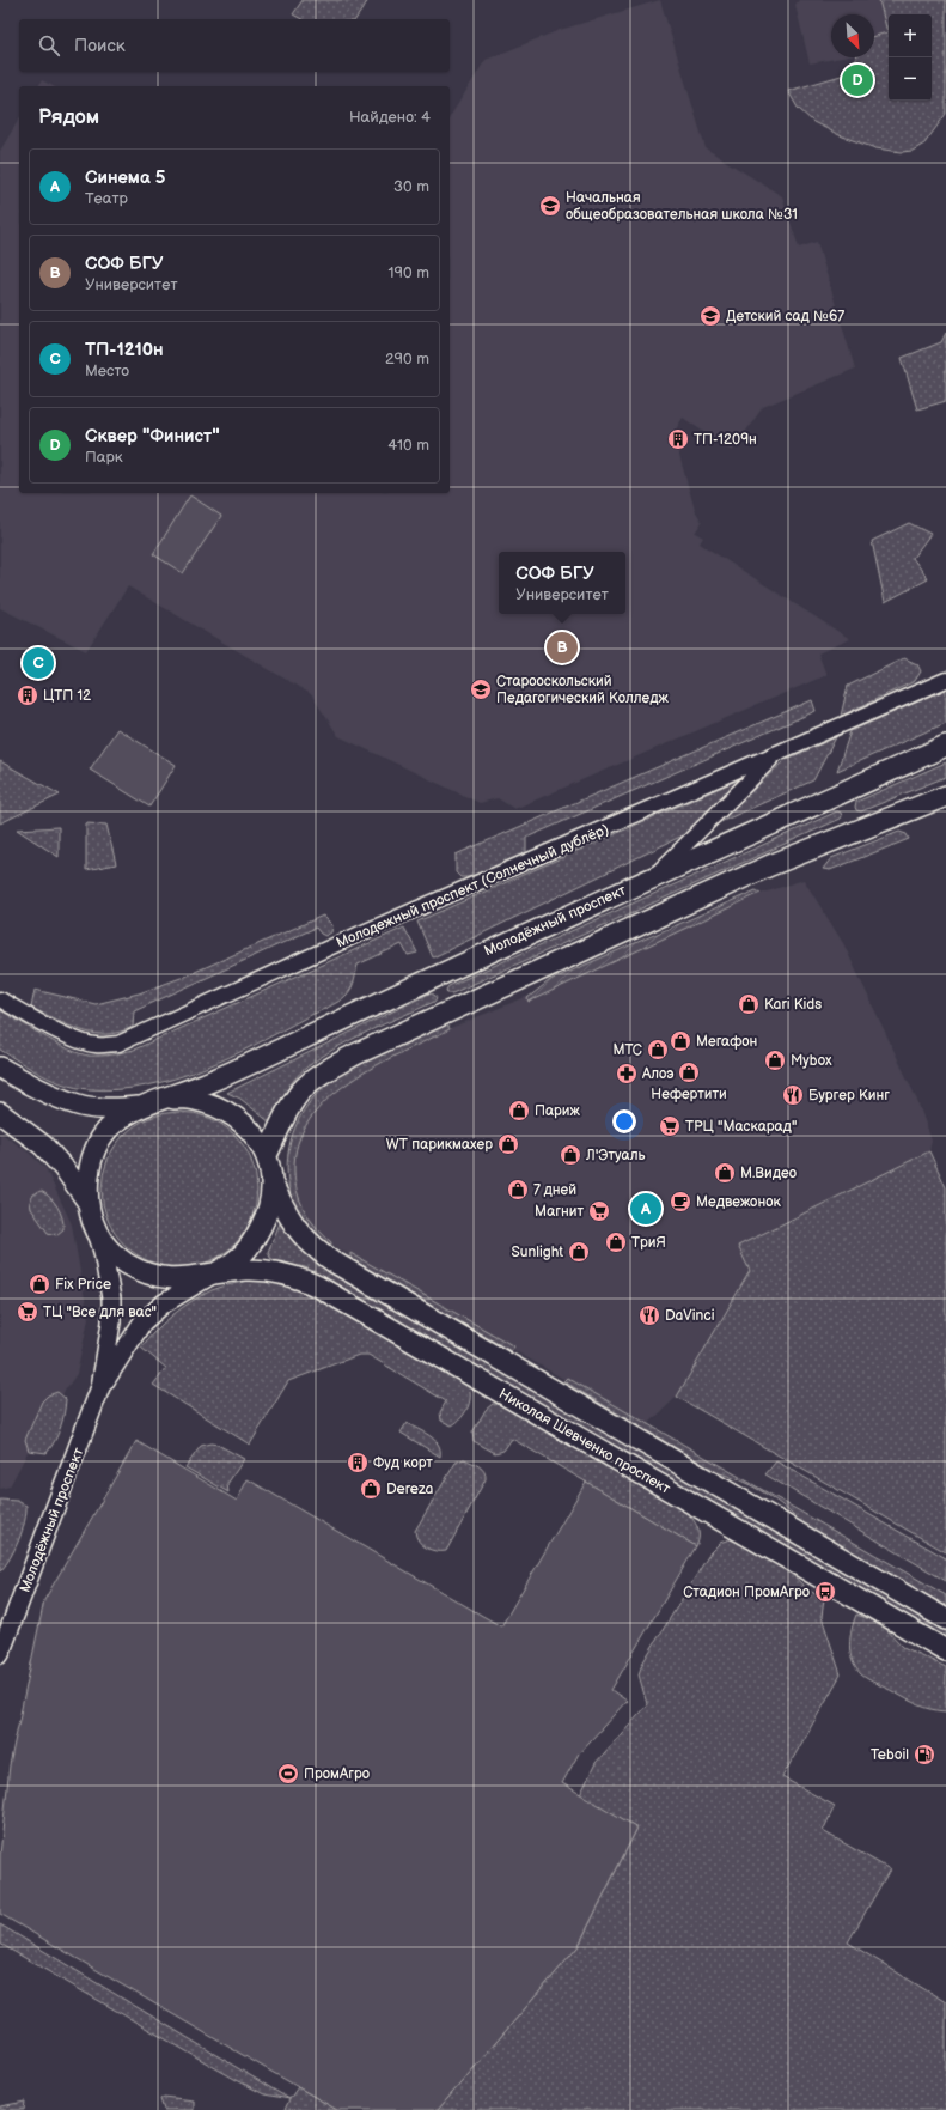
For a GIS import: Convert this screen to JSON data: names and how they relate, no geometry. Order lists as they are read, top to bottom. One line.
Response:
{"streets":{"main road":["Молодёжный проспект","Николая Шевченко проспект"],"street":["Молодежный проспект (Солнечный дублёр)"]},"crossings":[["Молодёжный проспект","Николая Шевченко проспект"]],"places":{"school or university":["Начальная общеобразовательная школа №31","Детский сад №67","Старооскольский Педагогический Колледж"],"building":["ТП-1209н","ЦТП 12","Фуд корт"],"shop":["Kari Kids","Мегафон","МТС","Mybox","Нефертити","Париж","WT парикмахер","Л'Этуаль","М.Видео","7 дней","ТриЯ","Sunlight","Fix Price","Dereza"],"pharmacy":["Алоэ"],"restaurant":["Бургер Кинг","DaVinci"],"supermarket":["ТРЦ \"Маскарад\"","Магнит","ТЦ \"Все для вас\""],"cafe":["Медвежонок"],"bus stop":["Стадион ПромАгро"],"fuel station":["Teboil"],"sports":["ПромАгро"]},"north":"bottom right","page":{"map_buttons":["+","−"],"search":"Поиск","pins":["D","B","C","A"],"heading":["Рядом","Найдено: 4"],"list":[{"mark":"A","name":"Синема 5","note":"Театр","value":"30 m"},{"mark":"B","name":"СОФ БГУ","note":"Университет","value":"190 m"},{"mark":"C","name":"ТП-1210н","note":"Место","value":"290 m"},{"mark":"D","name":"Сквер \"Финист\"","note":"Парк","value":"410 m"}],"popup":["СОФ БГУ","Университет"]}}
